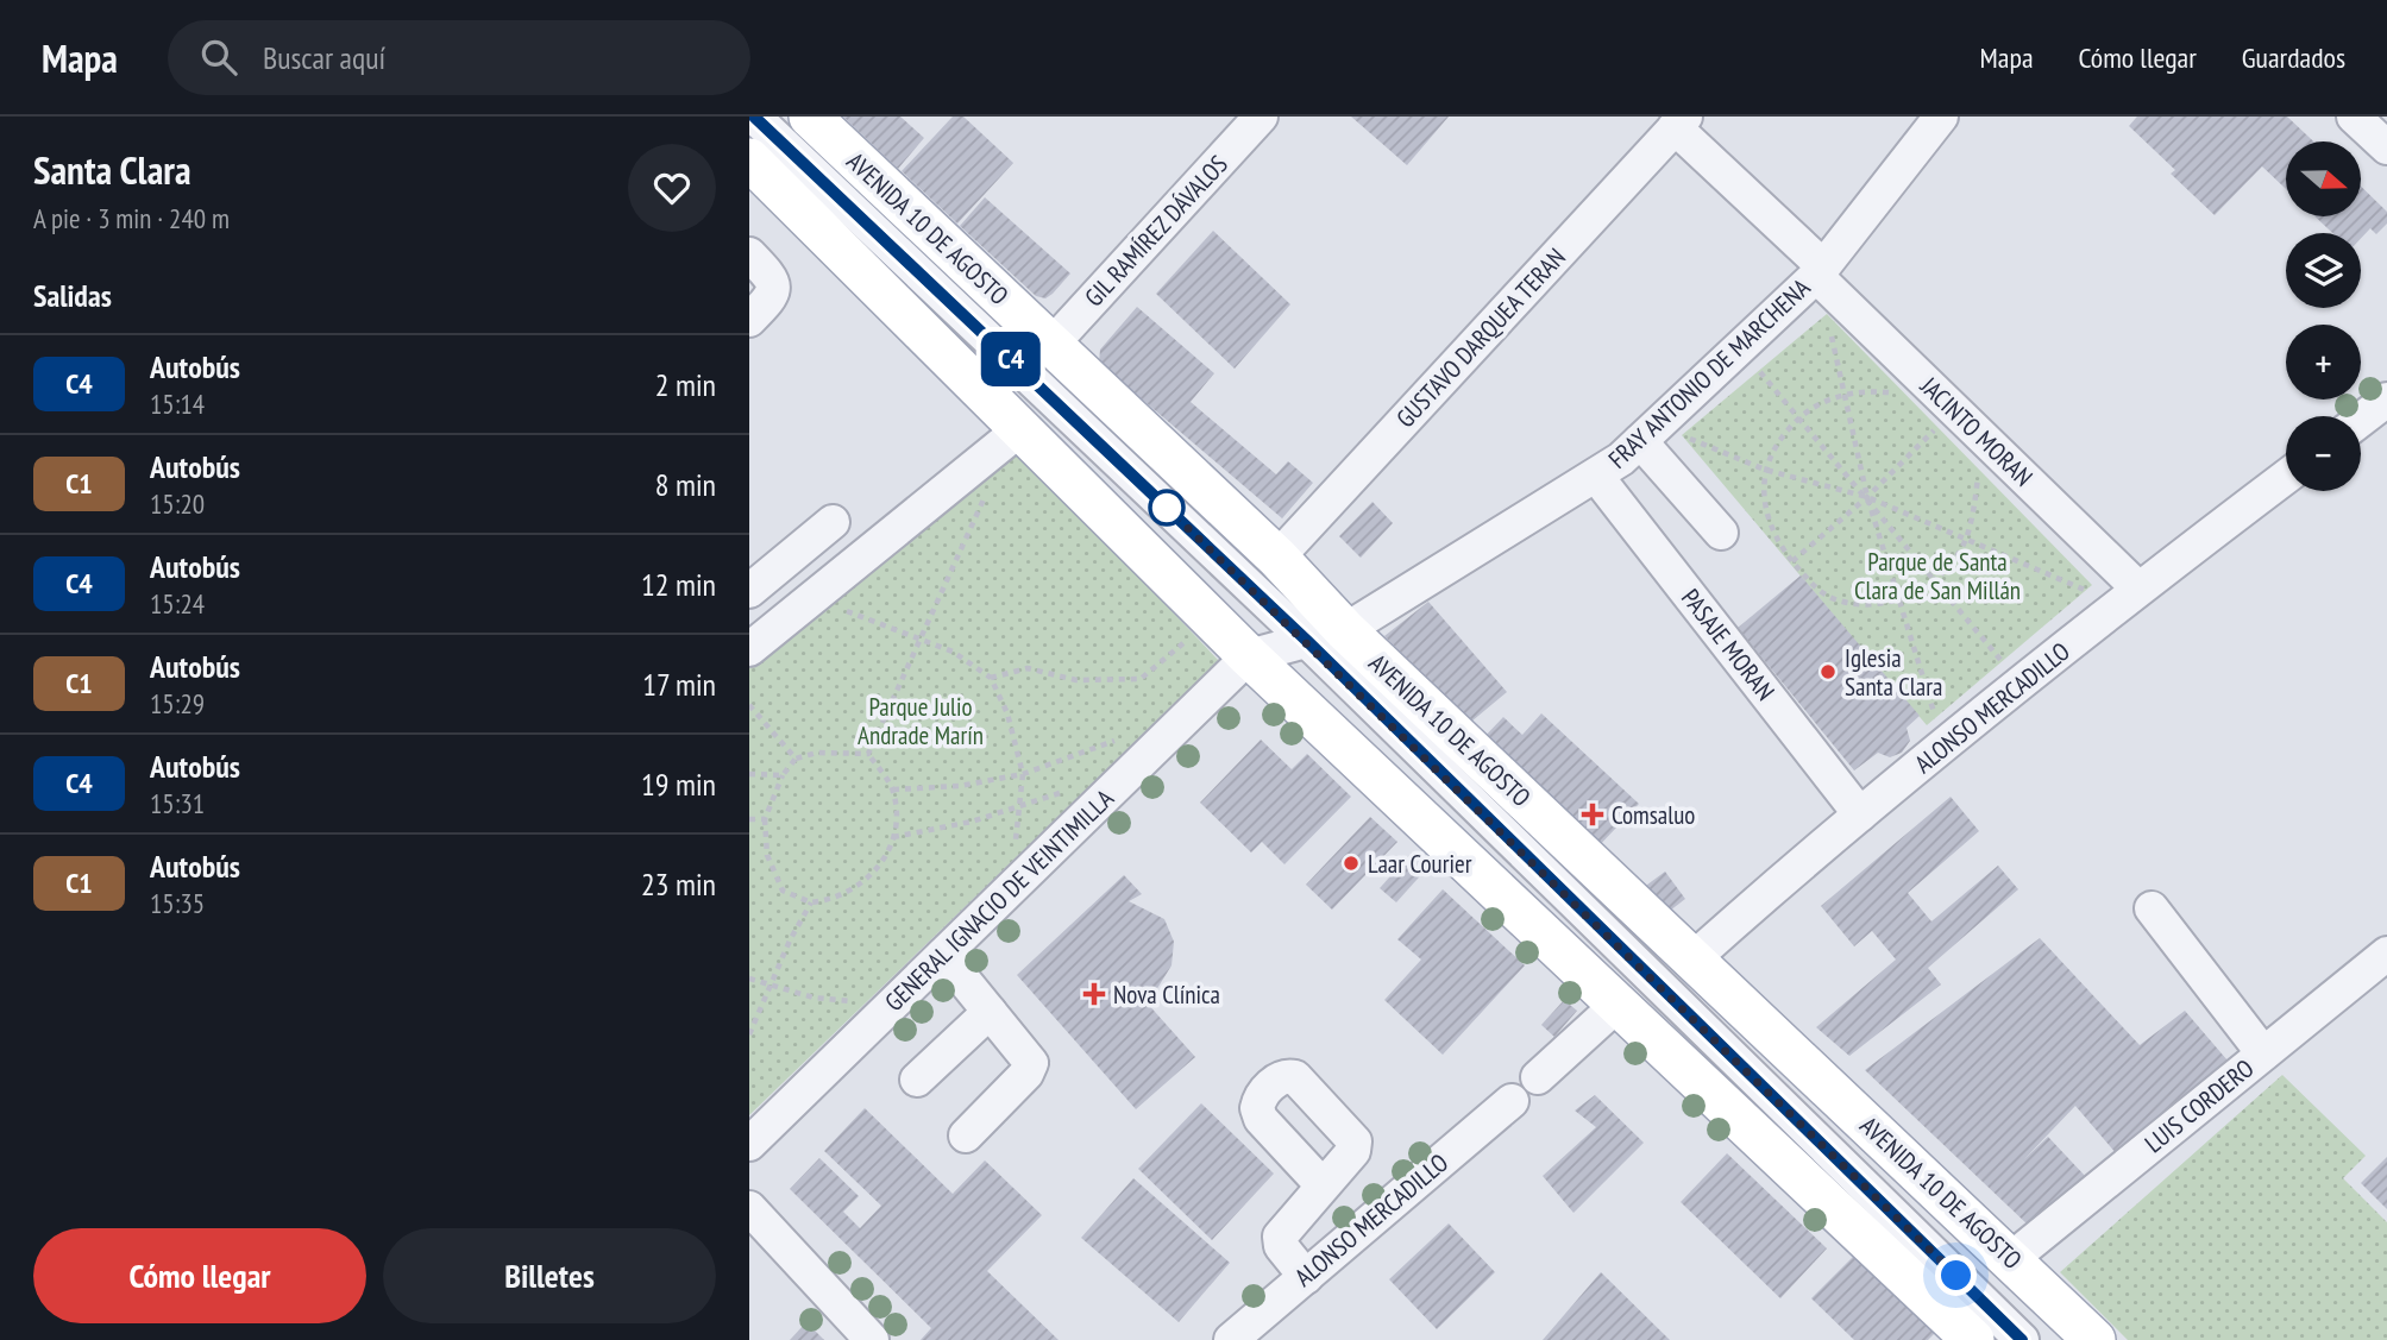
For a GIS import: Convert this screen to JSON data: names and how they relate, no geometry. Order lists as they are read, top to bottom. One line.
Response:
{"streets":{"main road":["AVENIDA 10 DE AGOSTO"],"street":["GIL RAMÍREZ DÁVALOS","GUSTAVO DARQUEA TERAN","FRAY ANTONIO DE MARCHENA","JACINTO MORAN","PASAJE MORAN","ALONSO MERCADILLO","GENERAL IGNACIO DE VEINTIMILLA","LUIS CORDERO"]},"crossings":[["AVENIDA 10 DE AGOSTO","GIL RAMÍREZ DÁVALOS"],["AVENIDA 10 DE AGOSTO","GUSTAVO DARQUEA TERAN"],["AVENIDA 10 DE AGOSTO","FRAY ANTONIO DE MARCHENA"],["AVENIDA 10 DE AGOSTO","ALONSO MERCADILLO"],["AVENIDA 10 DE AGOSTO","LUIS CORDERO"],["GUSTAVO DARQUEA TERAN","JACINTO MORAN"],["FRAY ANTONIO DE MARCHENA","JACINTO MORAN"],["FRAY ANTONIO DE MARCHENA","PASAJE MORAN"],["FRAY ANTONIO DE MARCHENA","GENERAL IGNACIO DE VEINTIMILLA"],["JACINTO MORAN","ALONSO MERCADILLO"],["PASAJE MORAN","ALONSO MERCADILLO"]],"parks":["Parque de Santa Clara de San Millán","Parque Julio Andrade Marín"],"places":{"other":["Iglesia Santa Clara","Laar Courier"],"health":["Comsaluo","Nova Clínica"]},"lines":["bus line C4"],"north":"right","page":{"header":"Mapa","search":"Buscar aquí","nav":["Mapa","Cómo llegar","Guardados"],"heading":[["Santa Clara","A pie · 3 min · 240 m"],"Salidas"],"on_map":"C4","map_buttons":["+","−"],"list":[{"mark":"C4","name":"Autobús","note":"15:14","value":"2 min"},{"mark":"C1","name":"Autobús","note":"15:20","value":"8 min"},{"mark":"C4","name":"Autobús","note":"15:24","value":"12 min"},{"mark":"C1","name":"Autobús","note":"15:29","value":"17 min"},{"mark":"C4","name":"Autobús","note":"15:31","value":"19 min"},{"mark":"C1","name":"Autobús","note":"15:35","value":"23 min"}],"buttons":["Cómo llegar","Billetes"]}}
